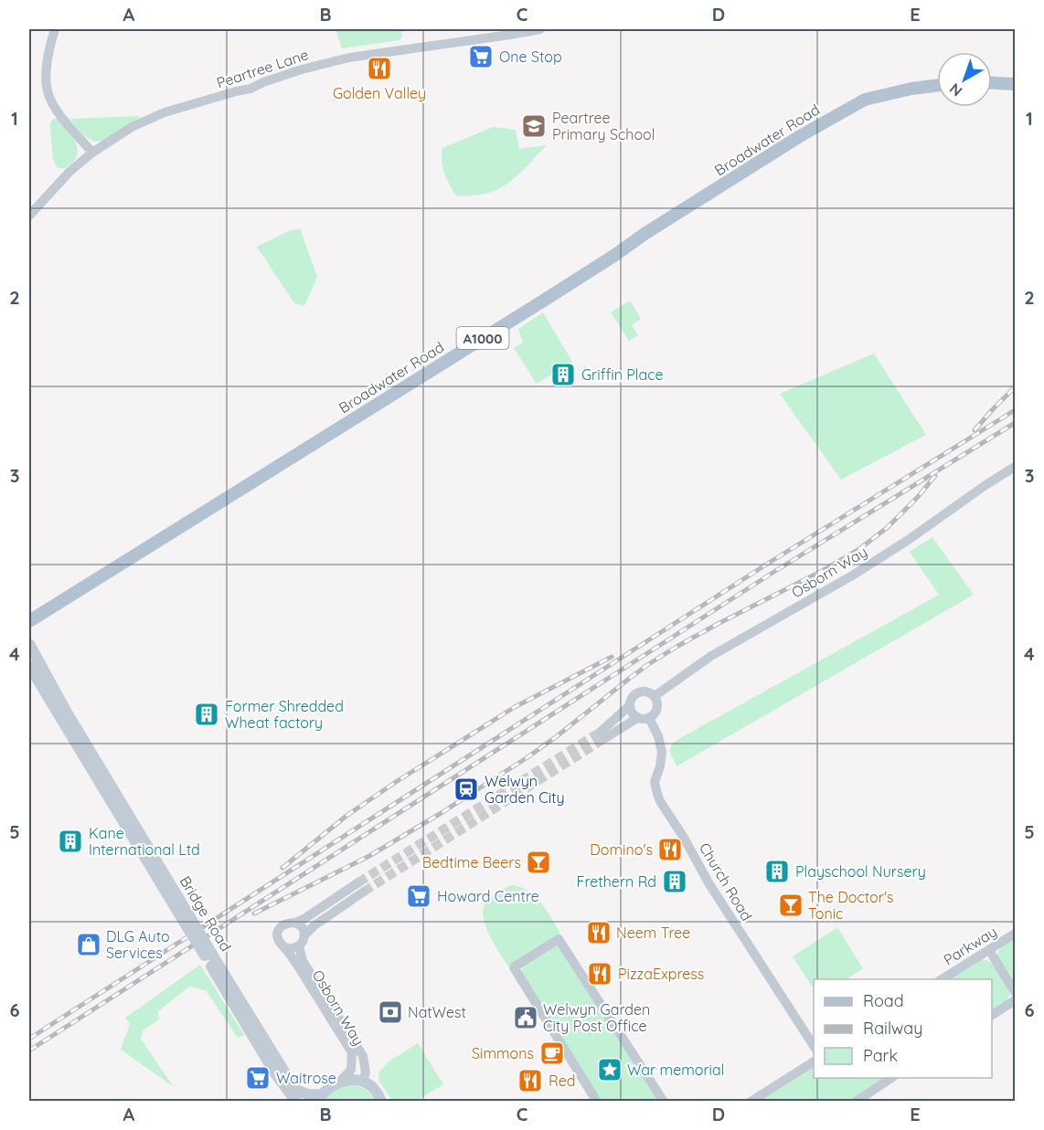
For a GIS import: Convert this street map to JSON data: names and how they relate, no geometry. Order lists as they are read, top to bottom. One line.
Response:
{"streets":{"main road":["Broadwater Road","A1000","Bridge Road"],"street":["Peartree Lane","Osborn Way","Church Road","Parkway"]},"crossings":[["Osborn Way","Church Road"]],"places":{"supermarket":["One Stop","Howard Centre","Waitrose"],"restaurant":["Golden Valley","Domino's","Neem Tree","PizzaExpress","Red"],"school or university":["Peartree Primary School"],"building":["Griffin Place","Former Shredded Wheat factory","Kane International Ltd","Playschool Nursery","Frethern Rd"],"station":["Welwyn Garden City"],"bar":["Bedtime Beers","The Doctor's Tonic"],"shop":["DLG Auto Services"],"bank":["NatWest"],"public building":["Welwyn Garden City Post Office"],"cafe":["Simmons"],"place":["War memorial"]},"legend":["Road","Railway","Park"],"north":"bottom left","grid":{"columns":["A","B","C","D","E"],"rows":["1","2","3","4","5","6"]}}
